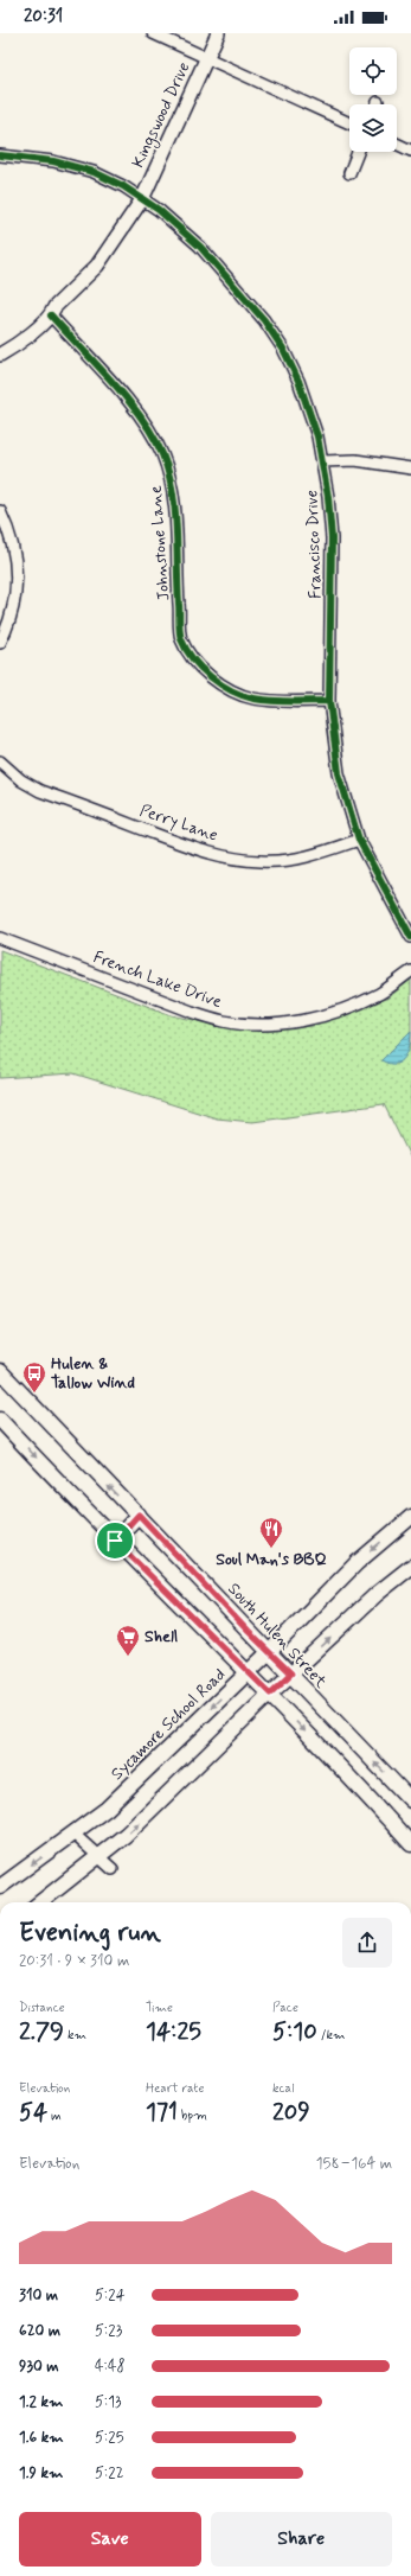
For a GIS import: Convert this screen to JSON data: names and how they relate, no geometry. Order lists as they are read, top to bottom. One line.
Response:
{"streets":{"main road":["South Hulen Street","Sycamore School Road"],"street":["Kingswood Drive","Johnstone Lane","Francisco Drive","Perry Lane","French Lake Drive"]},"crossings":[["Kingswood Drive","Johnstone Lane"],["Kingswood Drive","Francisco Drive"],["Johnstone Lane","Francisco Drive"],["Francisco Drive","Perry Lane"],["South Hulen Street","Sycamore School Road"]],"places":{"bus stop":["Hulen & Tallow Wind"],"restaurant":["Soul Man's BBQ"],"supermarket":["Shell"]},"page":{"status":"20:31","heading":["Evening run","20:31 · 9 × 310 m"],"stats":[["Distance","2.79 km"],["Time","14:25"],["Pace","5:10 /km"],["Elevation","54 m"],["Heart rate","171 bpm"],["kcal","209"]],"chart":["Elevation","158–164 m"],"list":[{"name":"310 m","note":"5:24"},{"name":"620 m","note":"5:23"},{"name":"930 m","note":"4:48"},{"name":"1.2 km","note":"5:13"},{"name":"1.6 km","note":"5:25"},{"name":"1.9 km","note":"5:22"}],"buttons":["Save","Share"]}}
